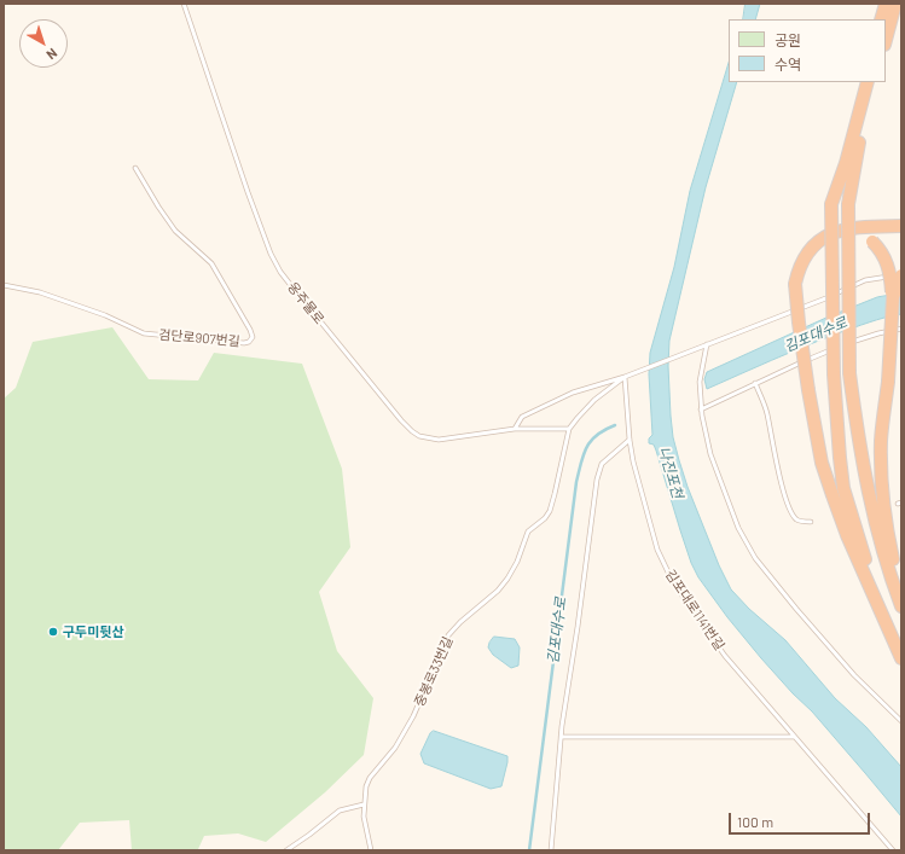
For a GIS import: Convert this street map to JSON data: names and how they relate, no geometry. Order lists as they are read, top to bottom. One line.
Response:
{"streets":{"lane":["옹주물로","검단로907번길","김포대로1141번길","중봉로33번길"]},"crossings":[["옹주물로","중봉로33번길"]],"water":["김포대수로","나진포천"],"places":["구두미뒷산"],"legend":["공원","수역"],"scale_bar":"100 m","north":"bottom right"}
